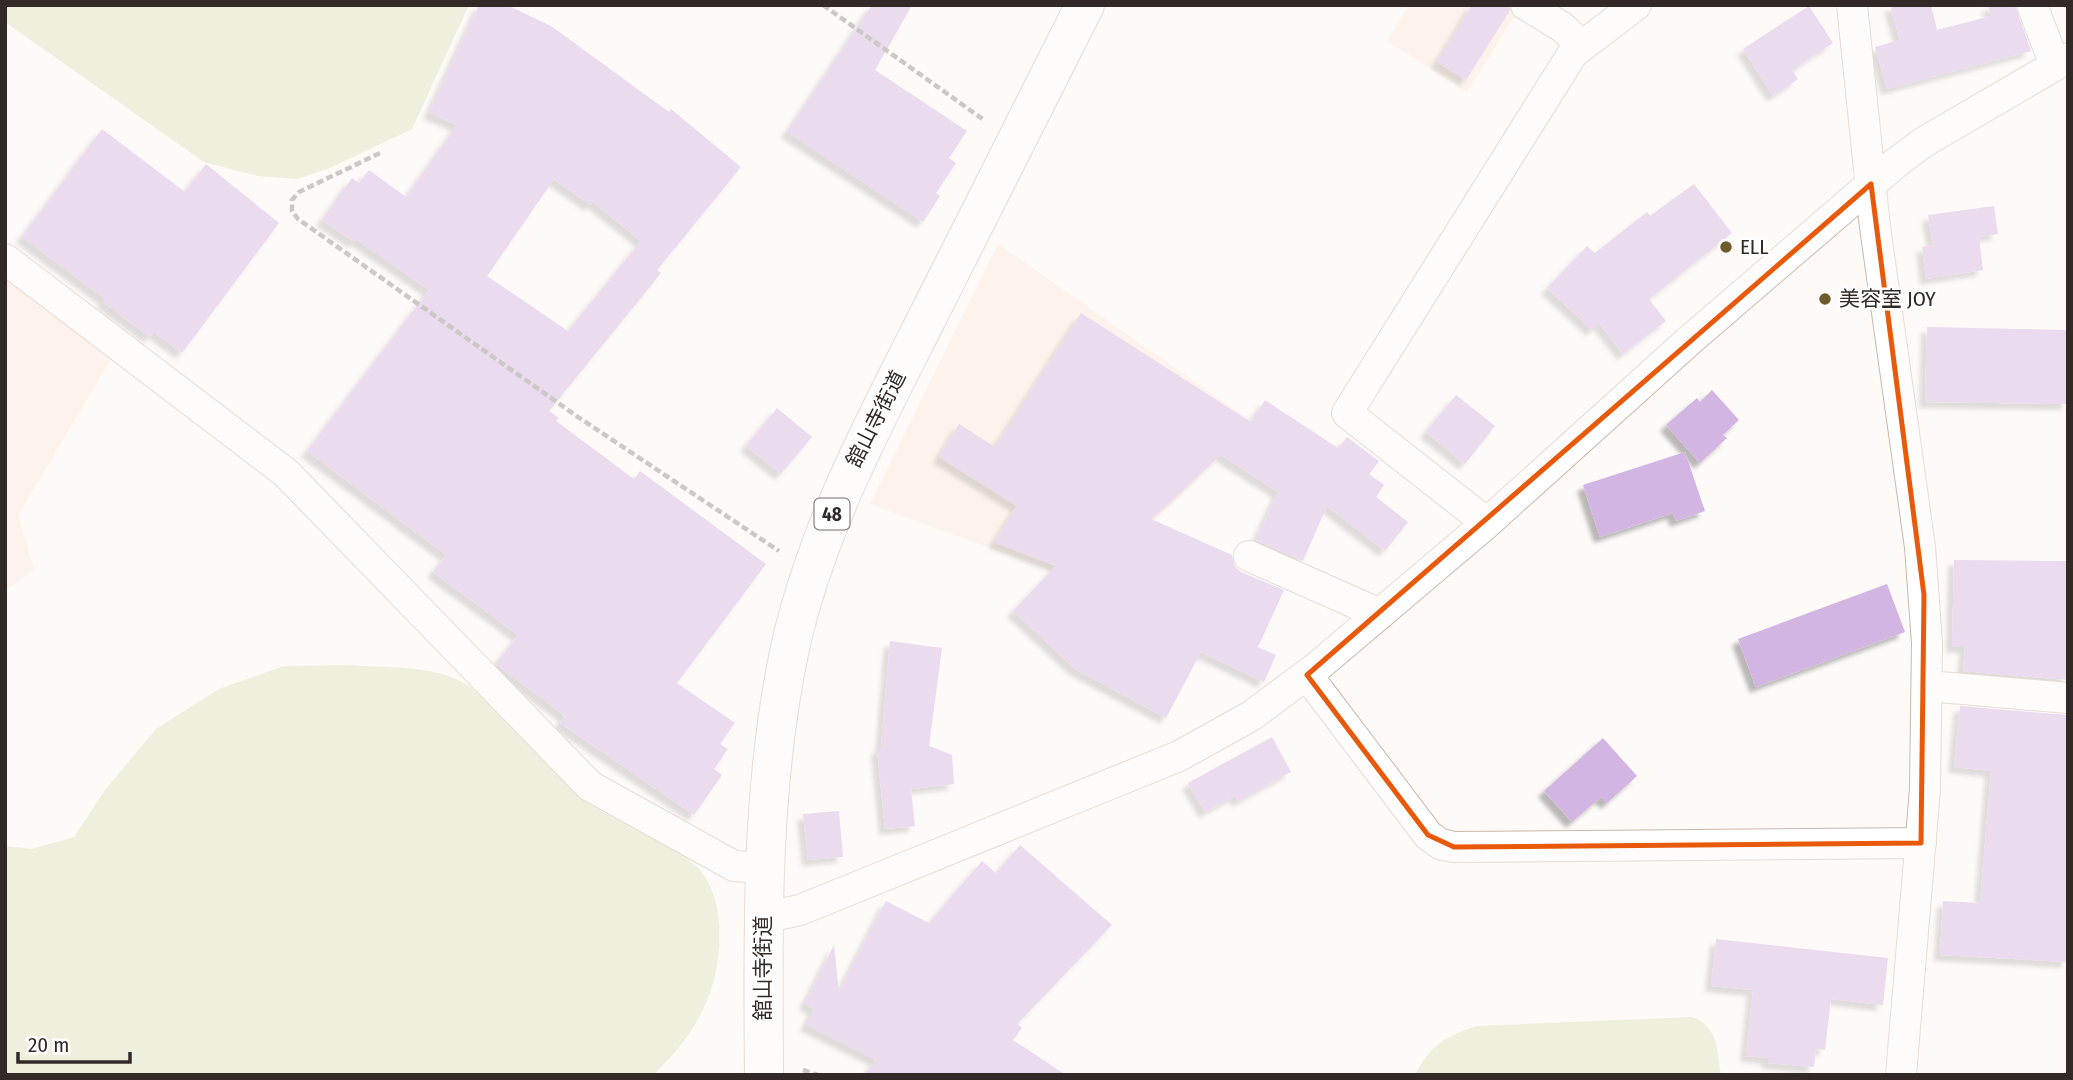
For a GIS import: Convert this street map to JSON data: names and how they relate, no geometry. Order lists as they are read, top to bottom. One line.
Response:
{"streets":{"main road":["舘山寺街道","48"]},"places":["ELL","美容室 JOY"],"scale_bar":"20 m"}
